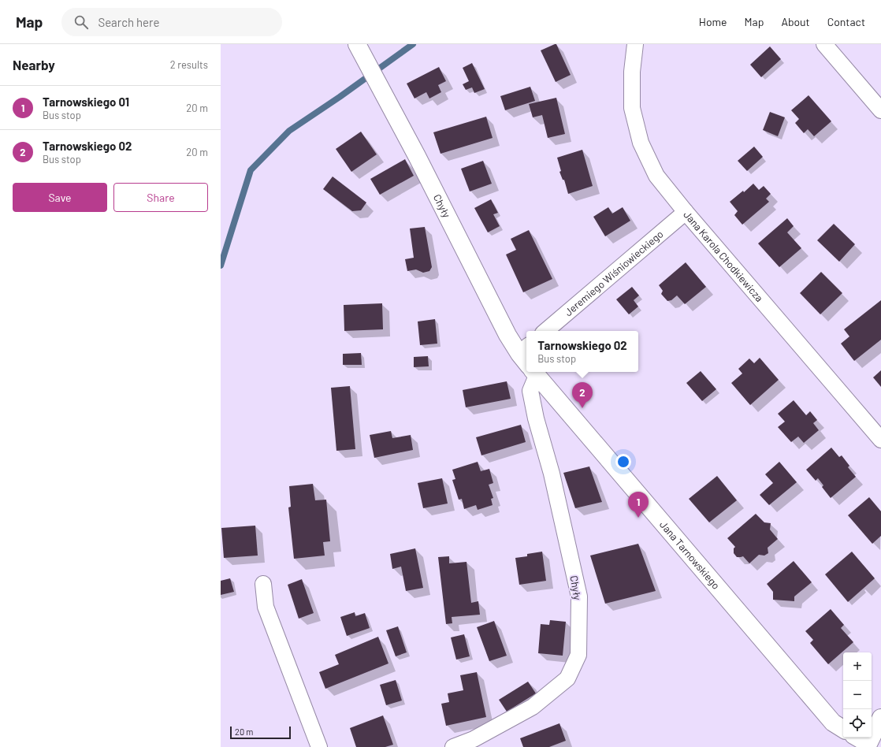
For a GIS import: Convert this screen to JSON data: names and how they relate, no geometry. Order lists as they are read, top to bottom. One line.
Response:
{"streets":{"street":["Chyły","Jana Karola Chodkiewicza","Jeremiego Wiśniowieckiego","Jana Tarnowskiego"]},"crossings":[["Jana Karola Chodkiewicza","Jeremiego Wiśniowieckiego"]],"scale_bar":"20 m","page":{"header":"Map","search":"Search here","nav":["Home","Map","About","Contact"],"heading":["Nearby","2 results"],"list":[{"mark":"1","name":"Tarnowskiego 01","note":"Bus stop","value":"20 m"},{"mark":"2","name":"Tarnowskiego 02","note":"Bus stop","value":"20 m"}],"buttons":["Save","Share"],"popup":["Tarnowskiego 02","Bus stop"],"pins":["2","1"],"map_buttons":["+","−"],"scale":"20 m"}}
